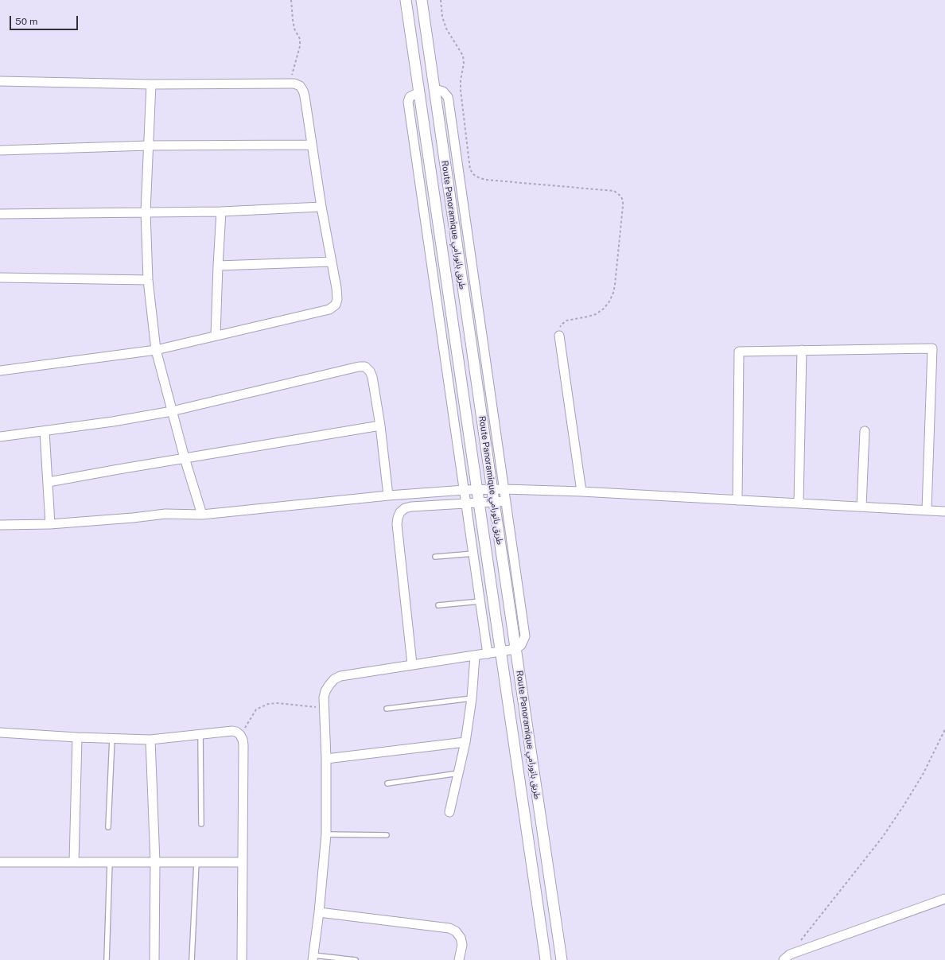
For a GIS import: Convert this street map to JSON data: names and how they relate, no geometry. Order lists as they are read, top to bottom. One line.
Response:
{"streets":{"street":["Route Panoramique طريق بانورامي"]},"scale_bar":"50 m"}
